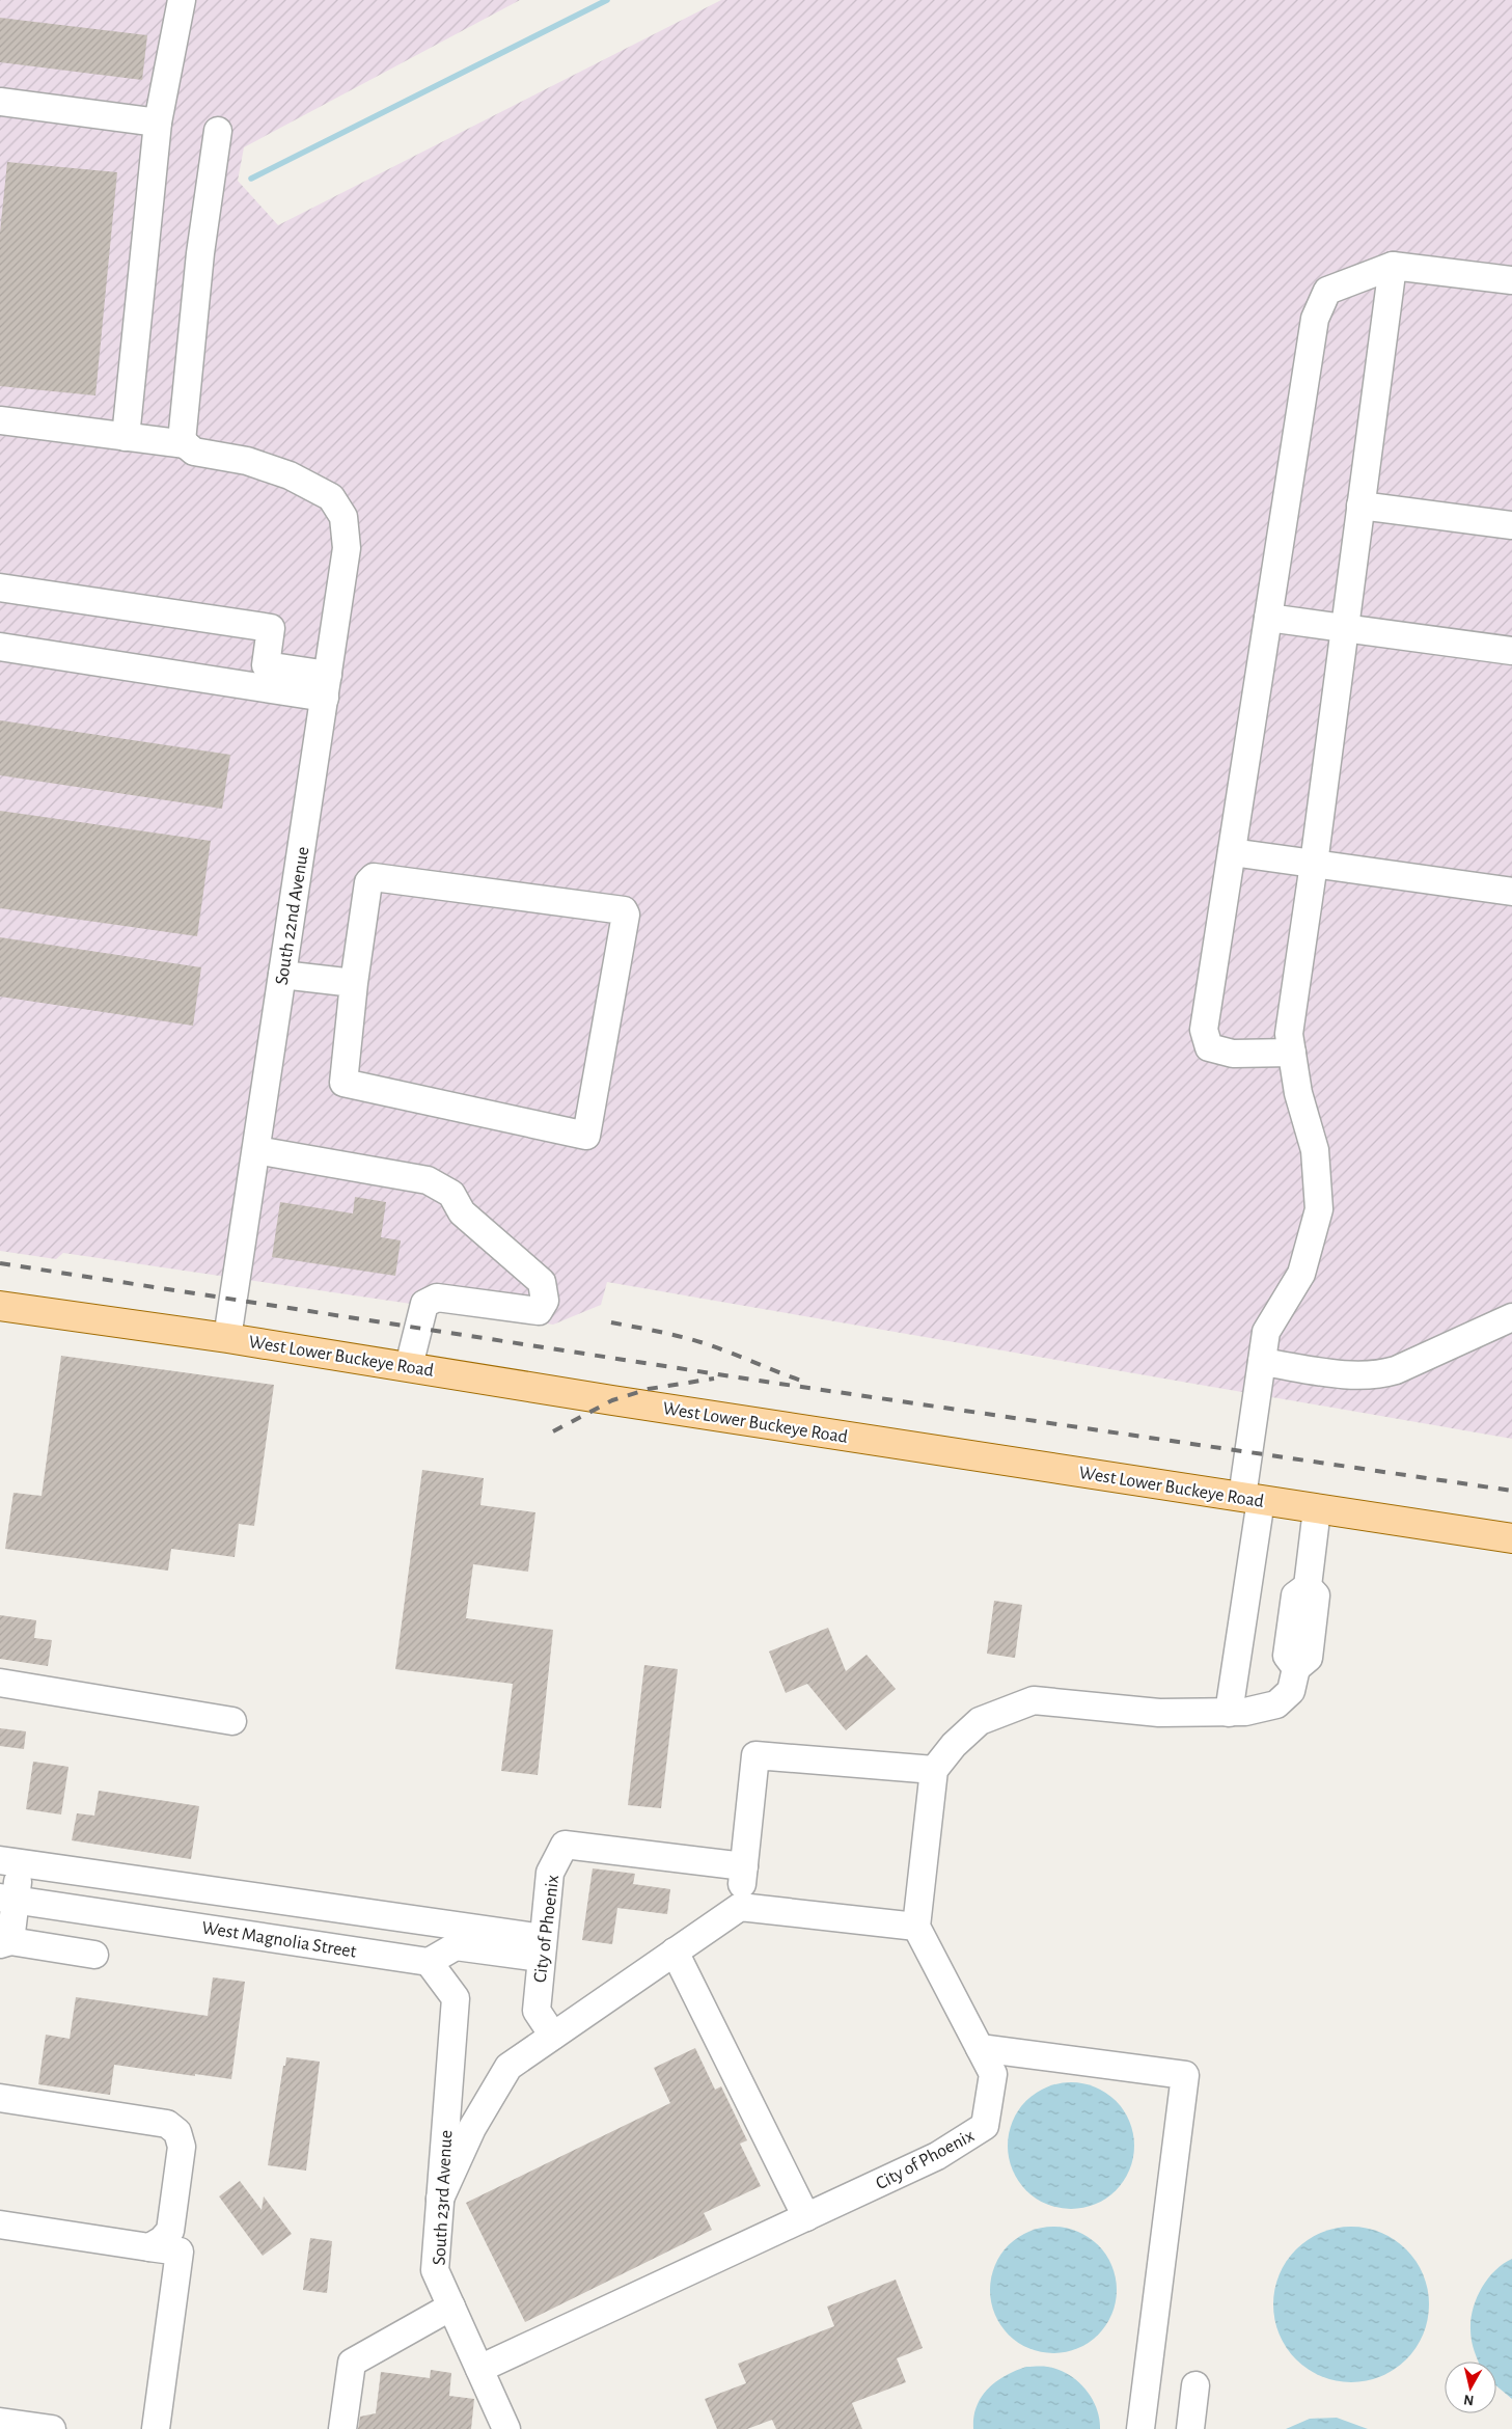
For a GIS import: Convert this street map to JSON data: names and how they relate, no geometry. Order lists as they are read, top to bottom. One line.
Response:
{"streets":{"main road":["West Lower Buckeye Road"],"street":["South 22nd Avenue","City of Phoenix","West Magnolia Street","South 23rd Avenue"]},"crossings":[["South 22nd Avenue","West Lower Buckeye Road"],["City of Phoenix","West Magnolia Street"],["City of Phoenix","South 23rd Avenue"],["West Magnolia Street","South 23rd Avenue"]],"north":"bottom"}
